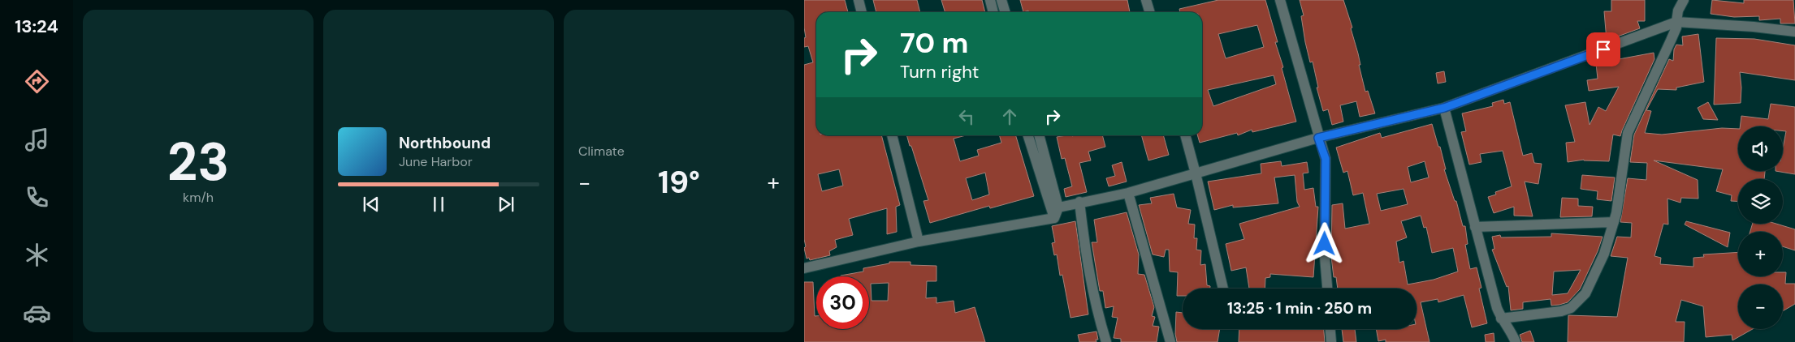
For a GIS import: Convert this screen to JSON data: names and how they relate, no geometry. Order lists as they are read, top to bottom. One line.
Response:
{"page":{"tabs":"13:24","tile":[["23","km/h"],"Climate"],"turn":["70 m","Turn right"],"map_buttons":["+","−"],"song":["Northbound","June Harbor"],"heat":["−","19°","+"],"limit":"30","trip":"13:25 · 1 min · 250 m"}}
